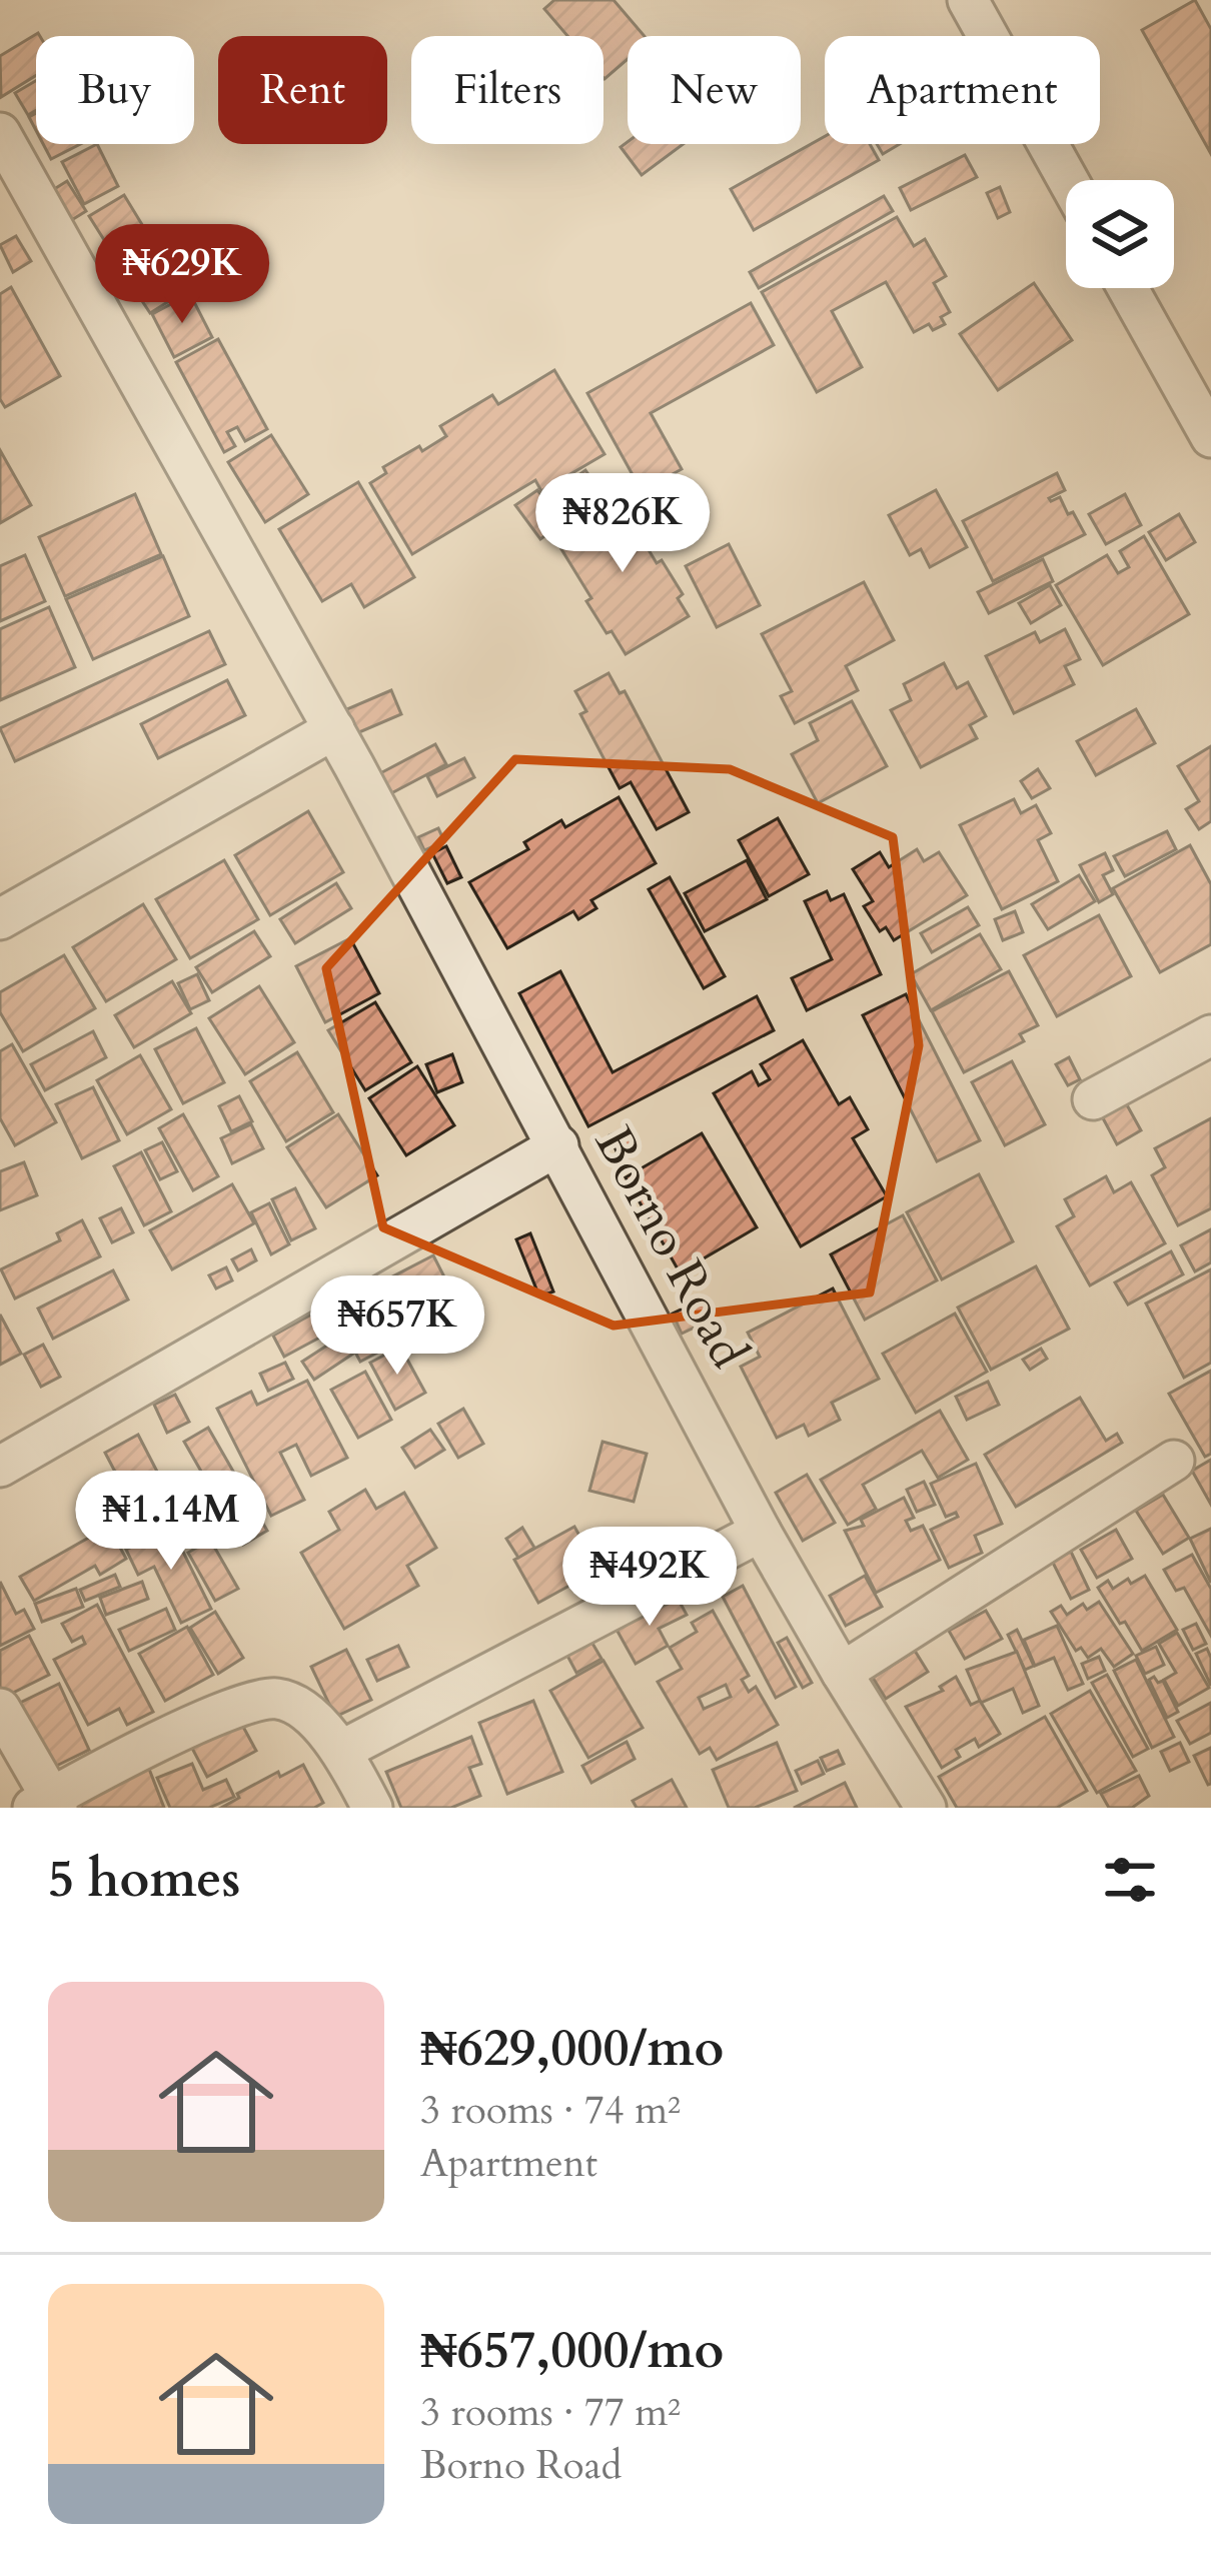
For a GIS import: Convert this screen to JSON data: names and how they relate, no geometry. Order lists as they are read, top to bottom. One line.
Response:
{"streets":{"street":["Borno Road"]},"page":{"chip":["Buy","Rent","Filters","New","Apartment"],"price":["₦629K","₦826K","₦657K","₦1.14M","₦492K"],"heading":"5 homes","list":[{"name":"₦629,000/mo","note":"3 rooms · 74 m² · Apartment"},{"name":"₦657,000/mo","note":"3 rooms · 77 m² · Borno Road"}]}}
